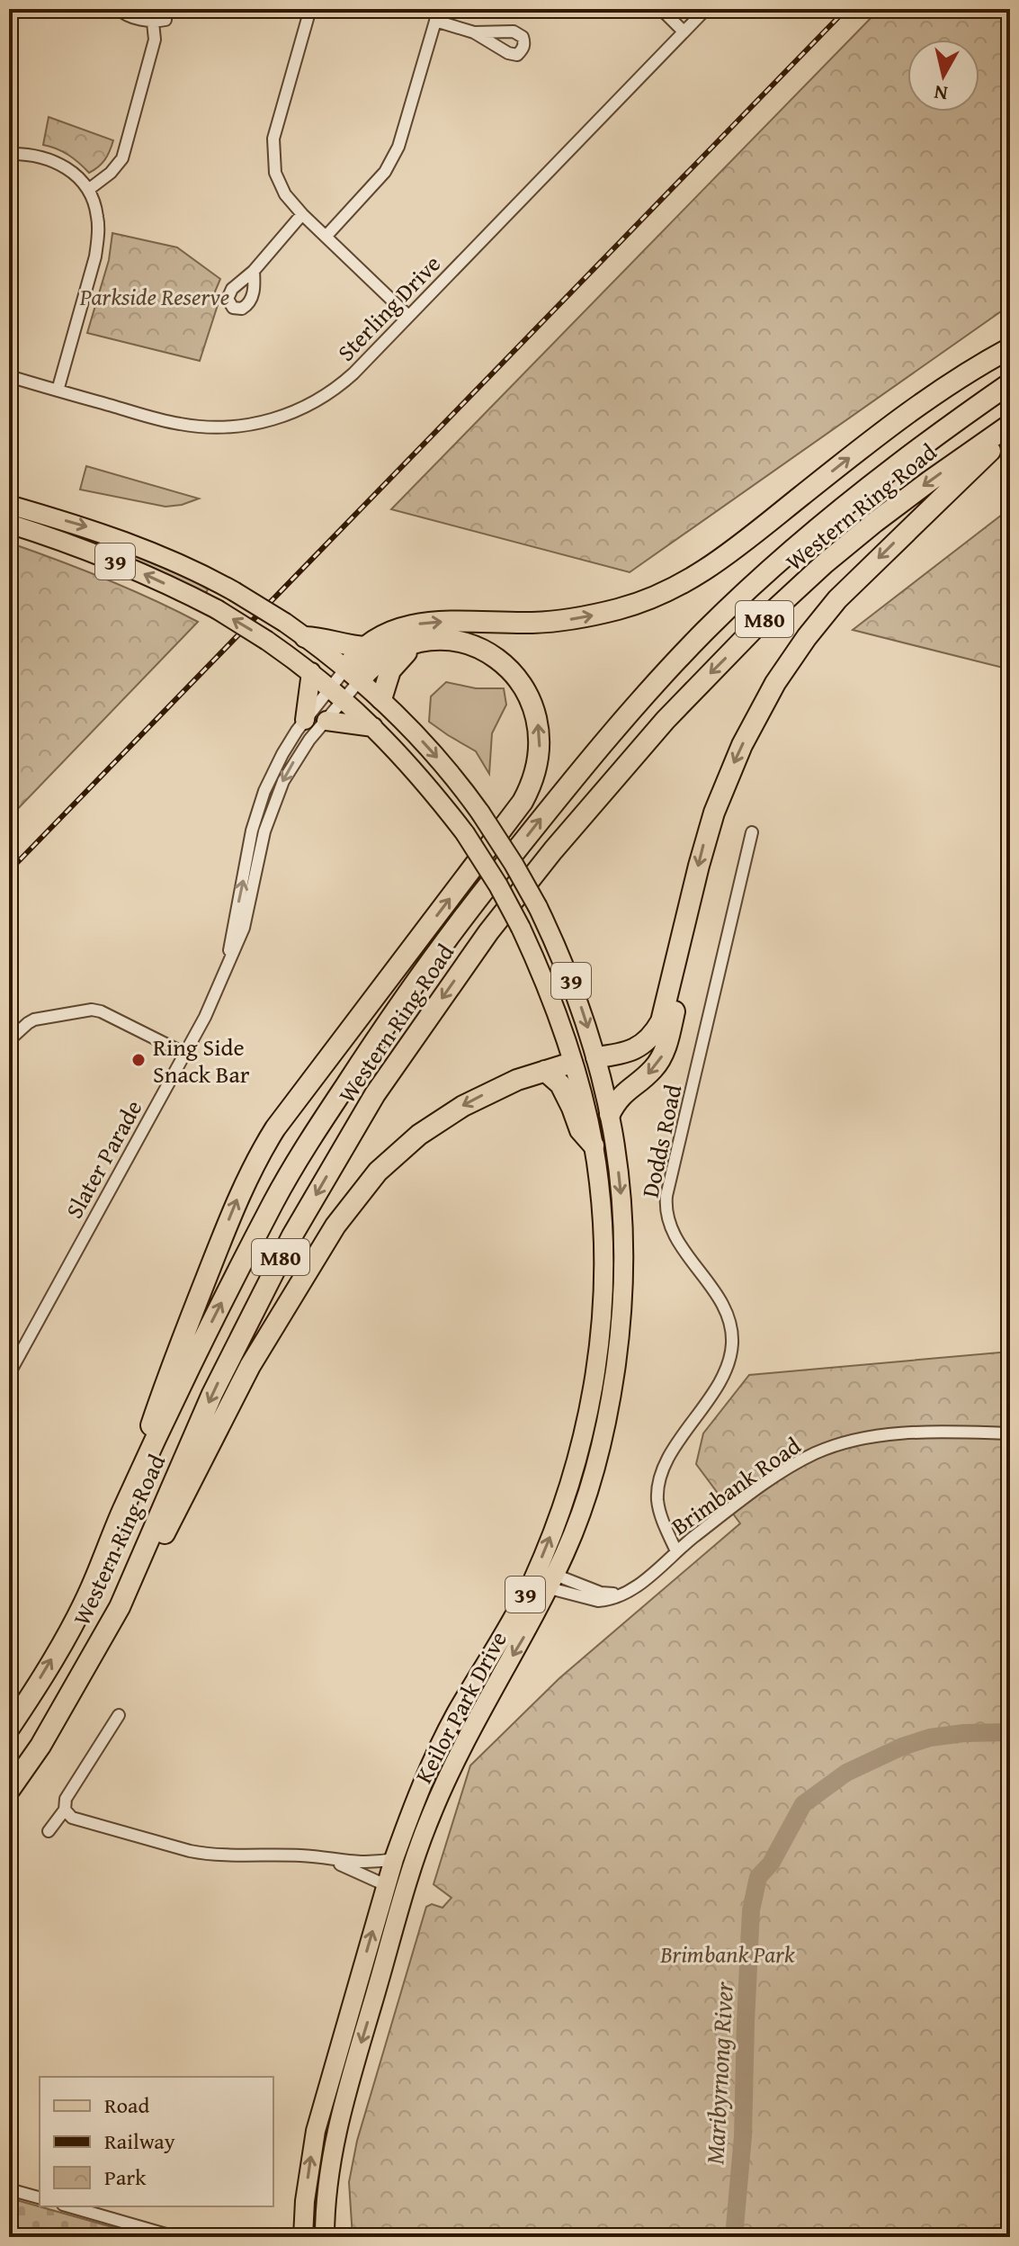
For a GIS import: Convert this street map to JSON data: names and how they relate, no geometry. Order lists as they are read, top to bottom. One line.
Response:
{"streets":{"highway":["Western Ring Road","M80"],"main road":["39","Keilor Park Drive"],"street":["Sterling Drive","Dodds Road","Slater Parade","Brimbank Road"]},"crossings":[["Dodds Road","Brimbank Road"],["Slater Parade","Keilor Park Drive"],["Brimbank Road","Keilor Park Drive"]],"water":["Maribyrnong River"],"parks":["Parkside Reserve","Brimbank Park"],"places":["Ring Side Snack Bar"],"legend":["Road","Railway","Park"],"north":"bottom"}
